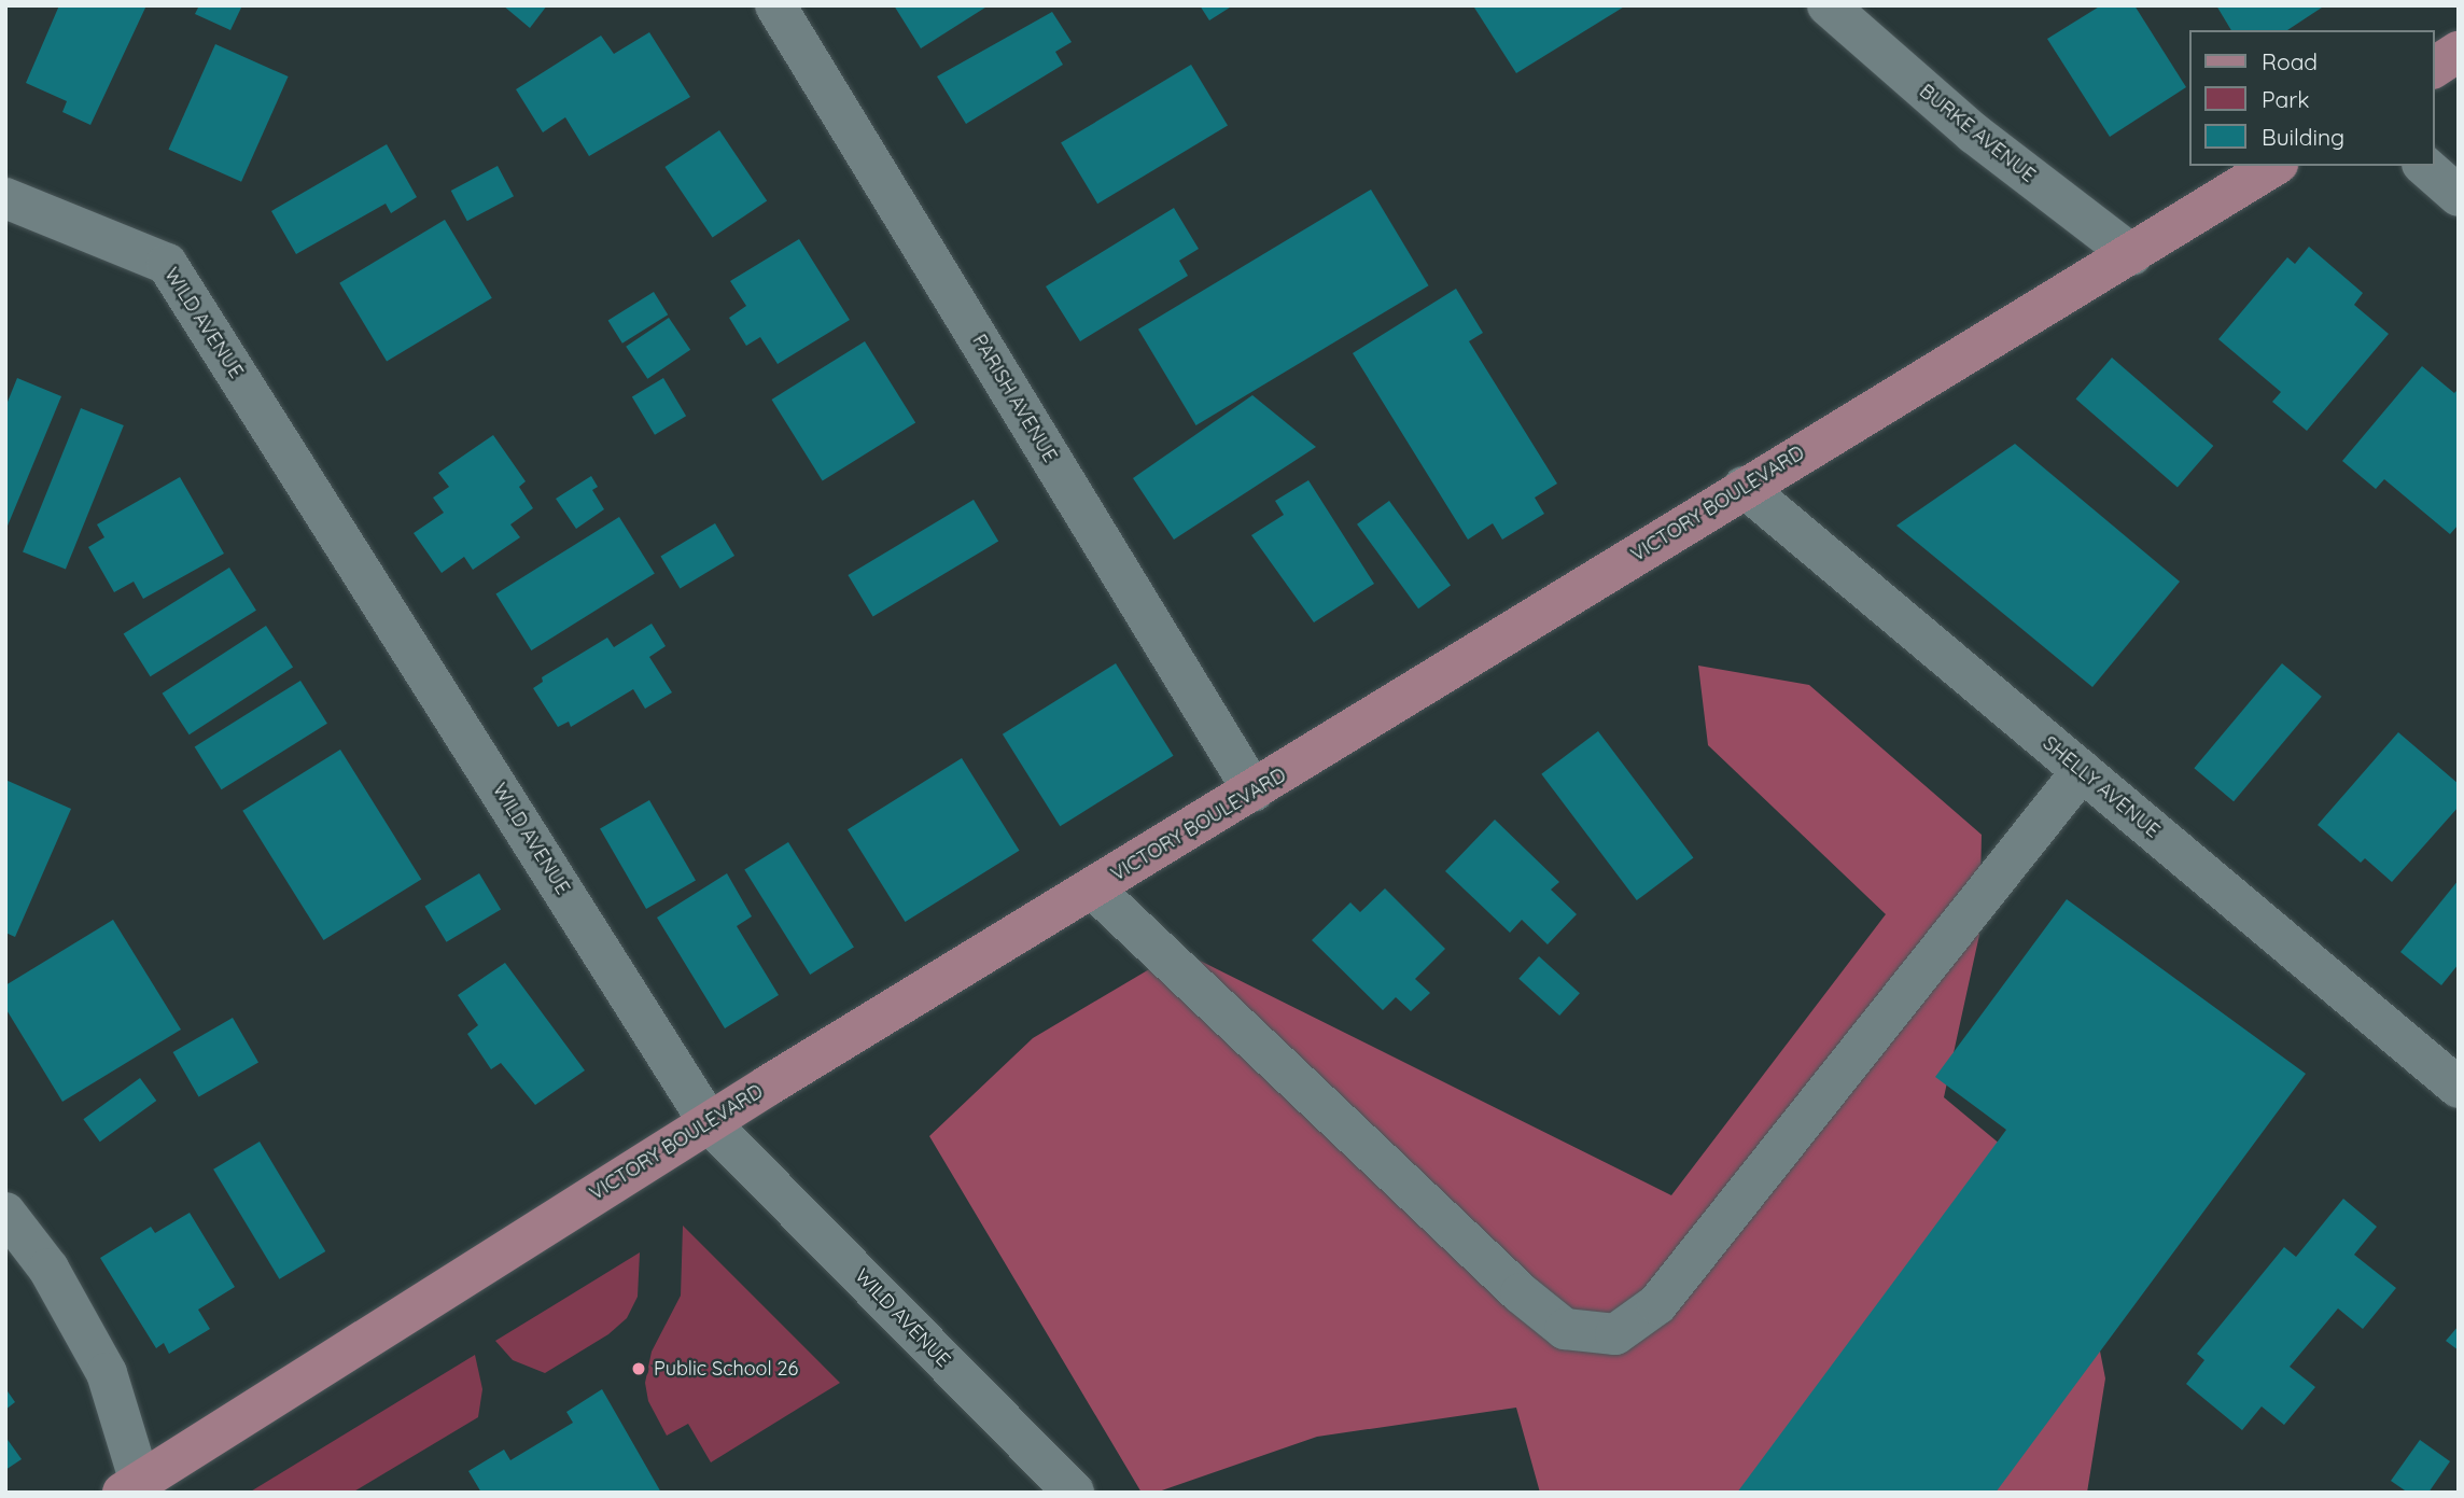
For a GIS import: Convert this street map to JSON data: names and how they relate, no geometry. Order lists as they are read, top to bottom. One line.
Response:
{"streets":{"main road":["VICTORY BOULEVARD"],"street":["BURKE AVENUE","WILD AVENUE","PARISH AVENUE","SHELLY AVENUE"]},"crossings":[["BURKE AVENUE","VICTORY BOULEVARD"],["WILD AVENUE","VICTORY BOULEVARD"],["PARISH AVENUE","VICTORY BOULEVARD"],["VICTORY BOULEVARD","SHELLY AVENUE"]],"places":["Public School 26"],"legend":["Road","Park","Building"]}
